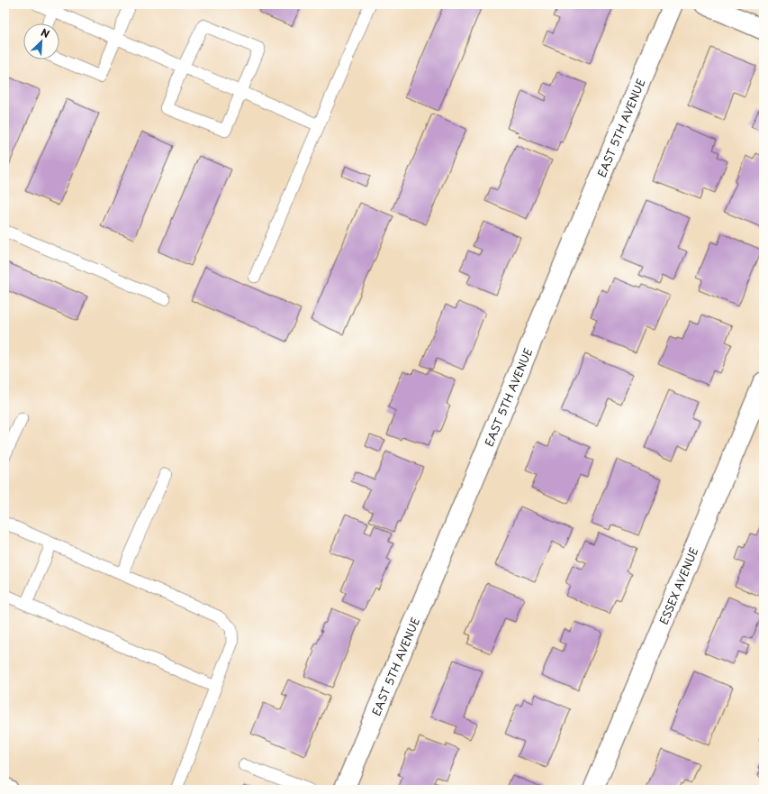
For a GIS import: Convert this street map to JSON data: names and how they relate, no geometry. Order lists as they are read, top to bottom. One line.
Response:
{"streets":{"street":["EAST 5TH AVENUE","ESSEX AVENUE"]},"north":"top right"}
